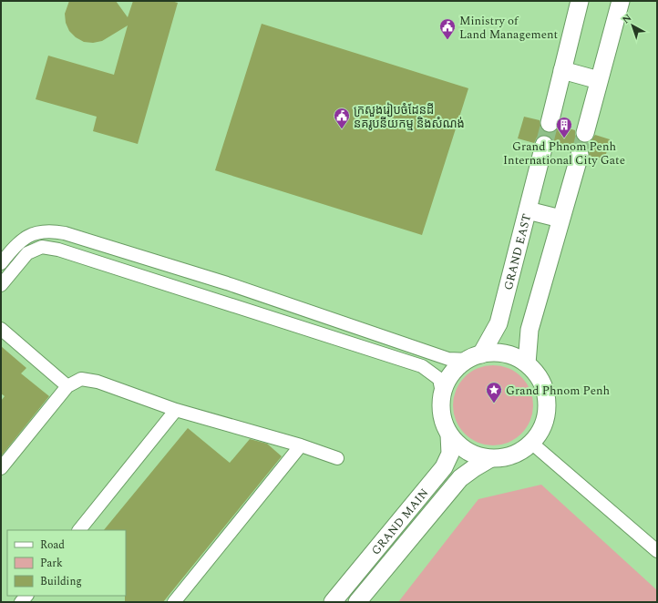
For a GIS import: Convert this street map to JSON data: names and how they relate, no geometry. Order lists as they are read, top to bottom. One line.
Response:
{"streets":{"street":["GRAND EAST","GRAND MAIN"]},"crossings":[["GRAND EAST","GRAND MAIN"]],"places":{"public building":["Ministry of Land Management","ក្រសួងរៀបចំដែនដី នគរូបនីយកម្ម និងសំណង់"],"building":["Grand Phnom Penh International City Gate"],"place":["Grand Phnom Penh"]},"legend":["Road","Park","Building"],"north":"top left"}
